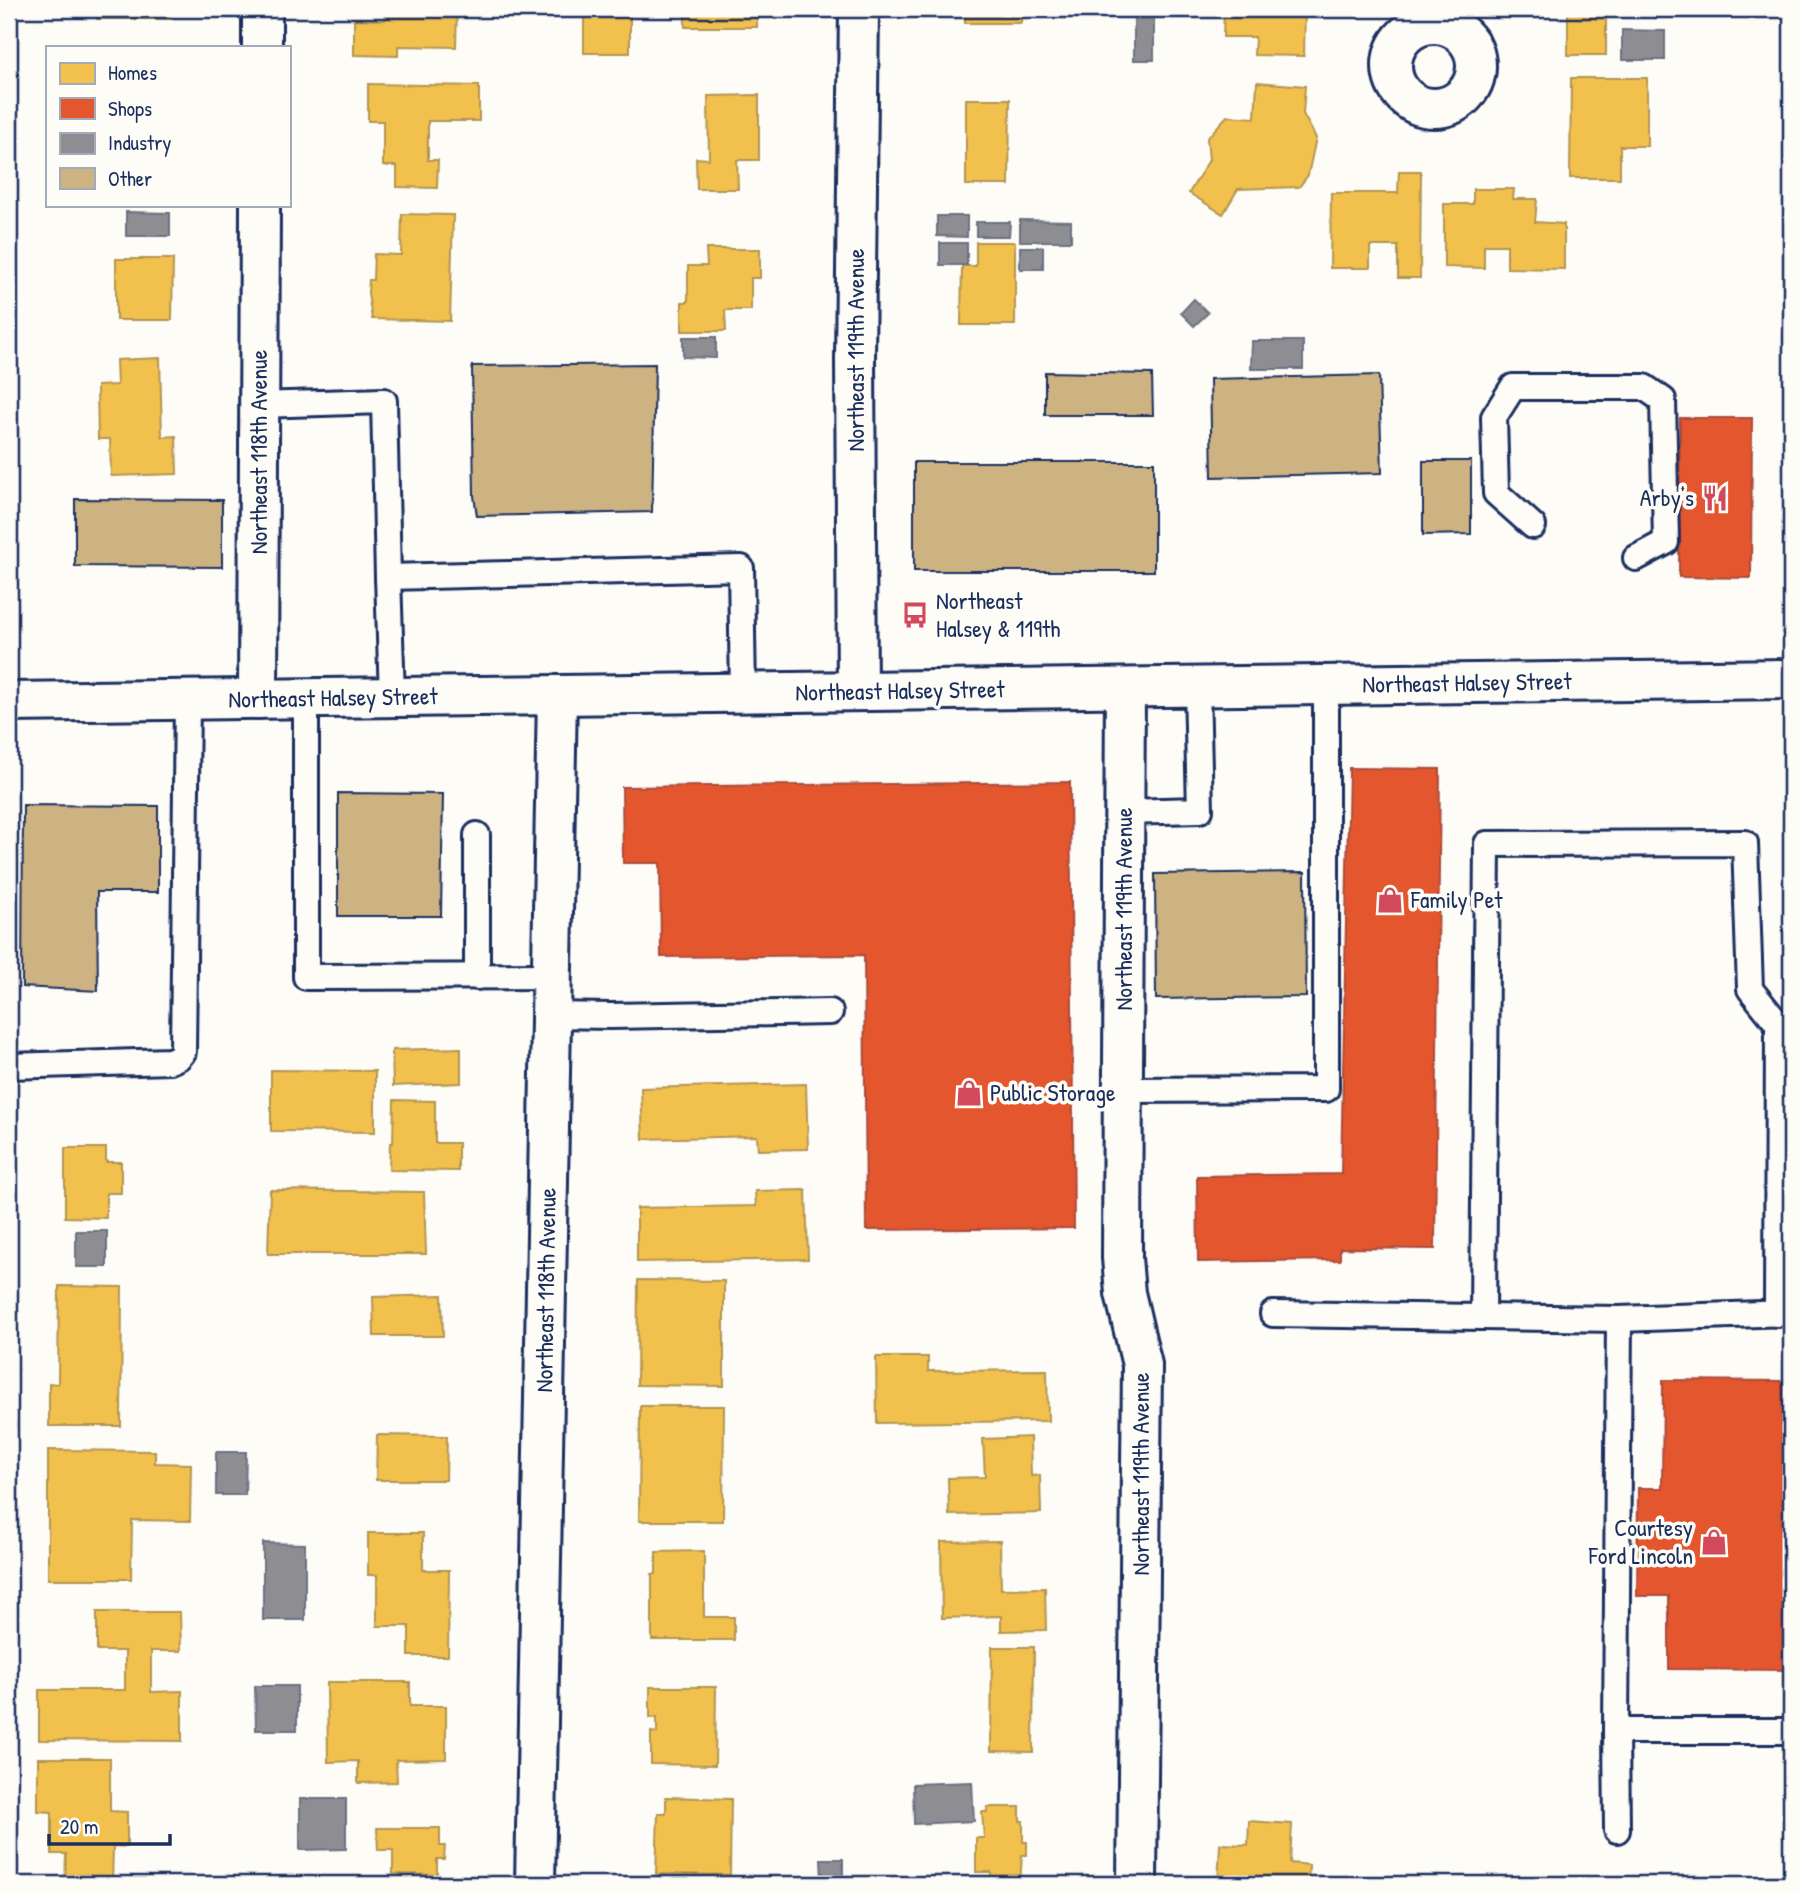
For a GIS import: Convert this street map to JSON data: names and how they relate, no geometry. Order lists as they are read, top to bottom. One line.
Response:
{"streets":{"street":["Northeast 119th Avenue","Northeast 118th Avenue","Northeast Halsey Street"]},"crossings":[["Northeast 119th Avenue","Northeast Halsey Street"],["Northeast 118th Avenue","Northeast Halsey Street"]],"places":{"restaurant":["Arby's"],"bus stop":["Northeast Halsey & 119th"],"shop":["Family Pet","Public Storage","Courtesy Ford Lincoln"]},"legend":["Homes","Shops","Industry","Other"],"scale_bar":"20 m"}
